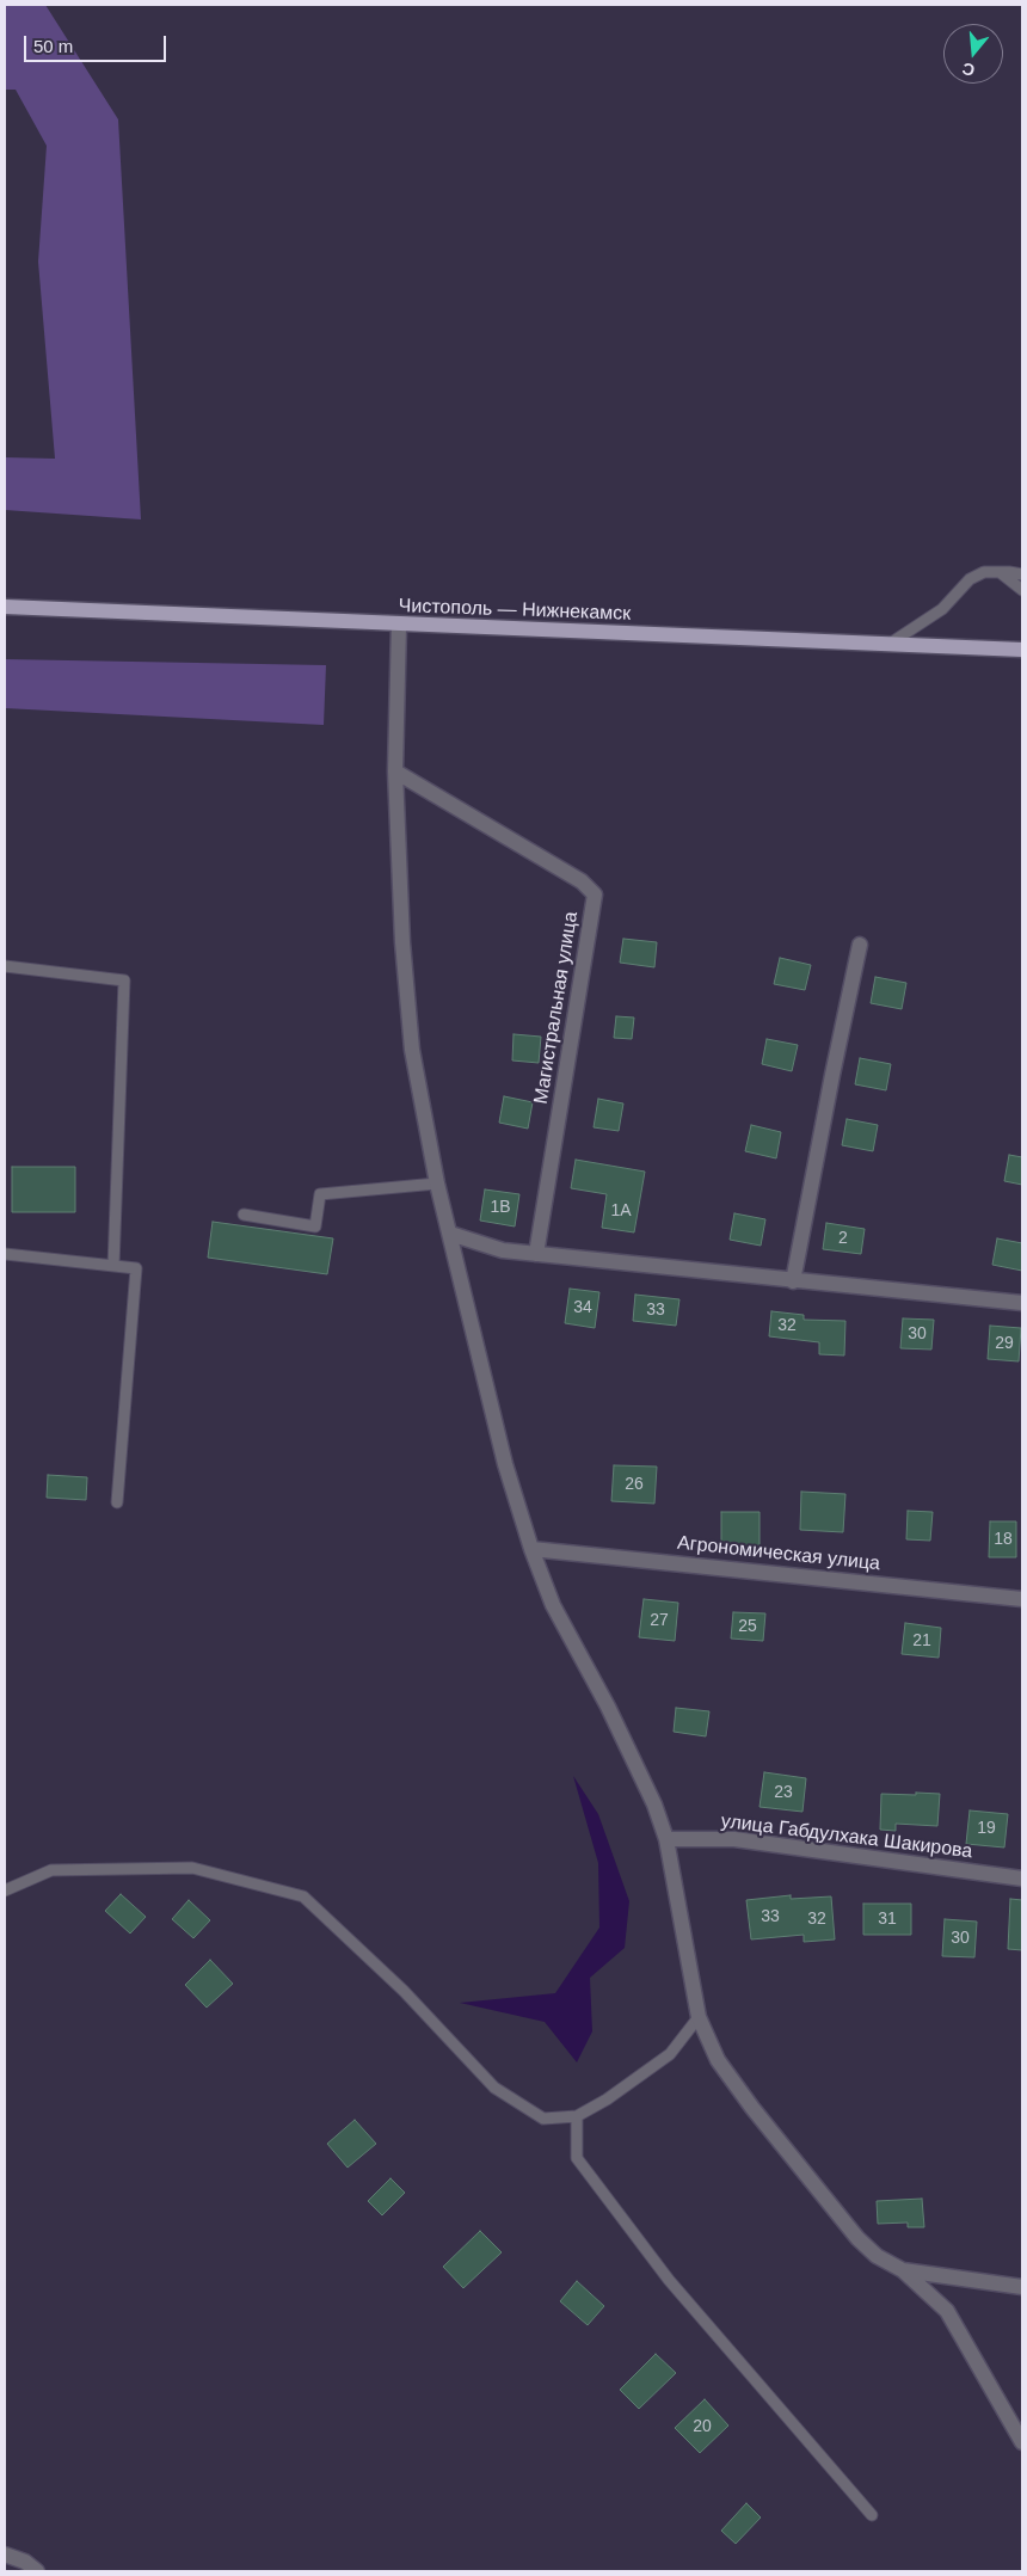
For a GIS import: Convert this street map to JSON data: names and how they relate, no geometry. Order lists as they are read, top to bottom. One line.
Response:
{"streets":{"main road":["Чистополь — Нижнекамск"],"street":["Магистральная улица","Агрономическая улица","улица Габдулхака Шакирова"]},"house_numbers":["1В","1А","2","34","33","32","30","29","26","18","27","25","21","23","19","33","32","31","30","20"],"scale_bar":"50 m","north":"bottom"}
